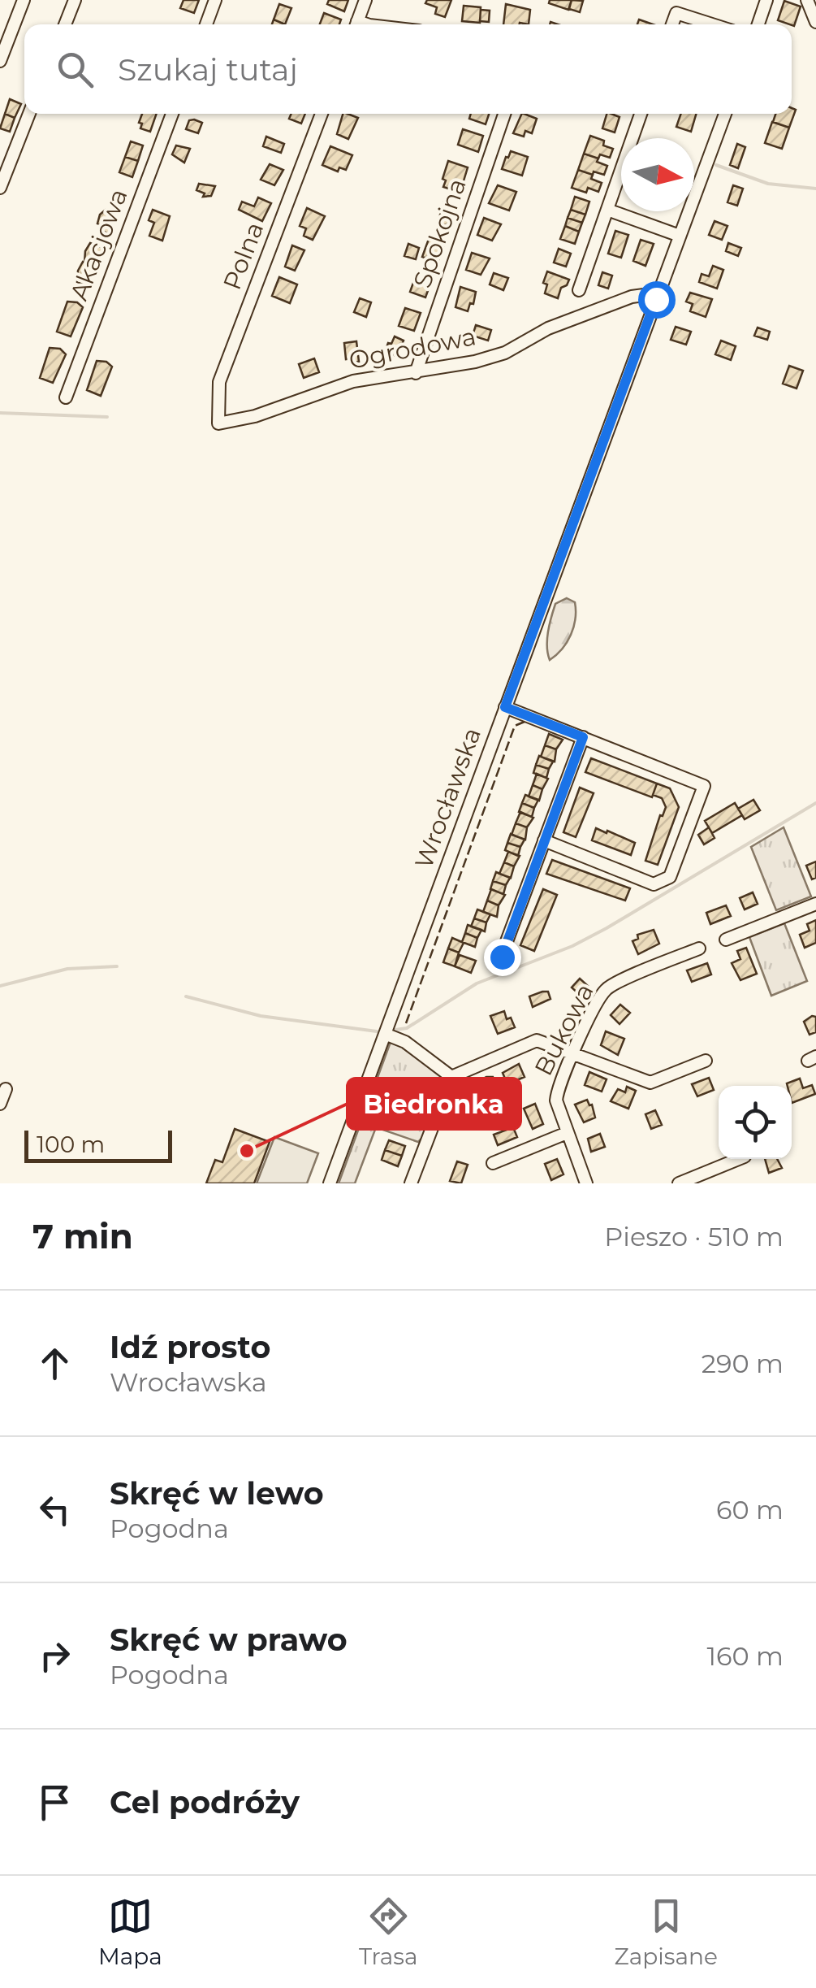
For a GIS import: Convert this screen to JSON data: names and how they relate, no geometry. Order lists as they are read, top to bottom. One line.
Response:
{"streets":{"street":["Spokojna","Akacjowa","Polna","Ogrodowa","Wrocławska","Bukowa"]},"crossings":[["Spokojna","Ogrodowa"],["Polna","Ogrodowa"],["Ogrodowa","Wrocławska"]],"places":["Biedronka"],"scale_bar":"100 m","north":"right","page":{"search":"Szukaj tutaj","scale":"100 m","heading":["7 min","Pieszo · 510 m"],"list":[["Idź prosto","Wrocławska","290 m"],["Skręć w lewo","Pogodna","60 m"],["Skręć w prawo","Pogodna","160 m"],"Cel podróży"],"nav":["Mapa","Trasa","Zapisane"]}}
